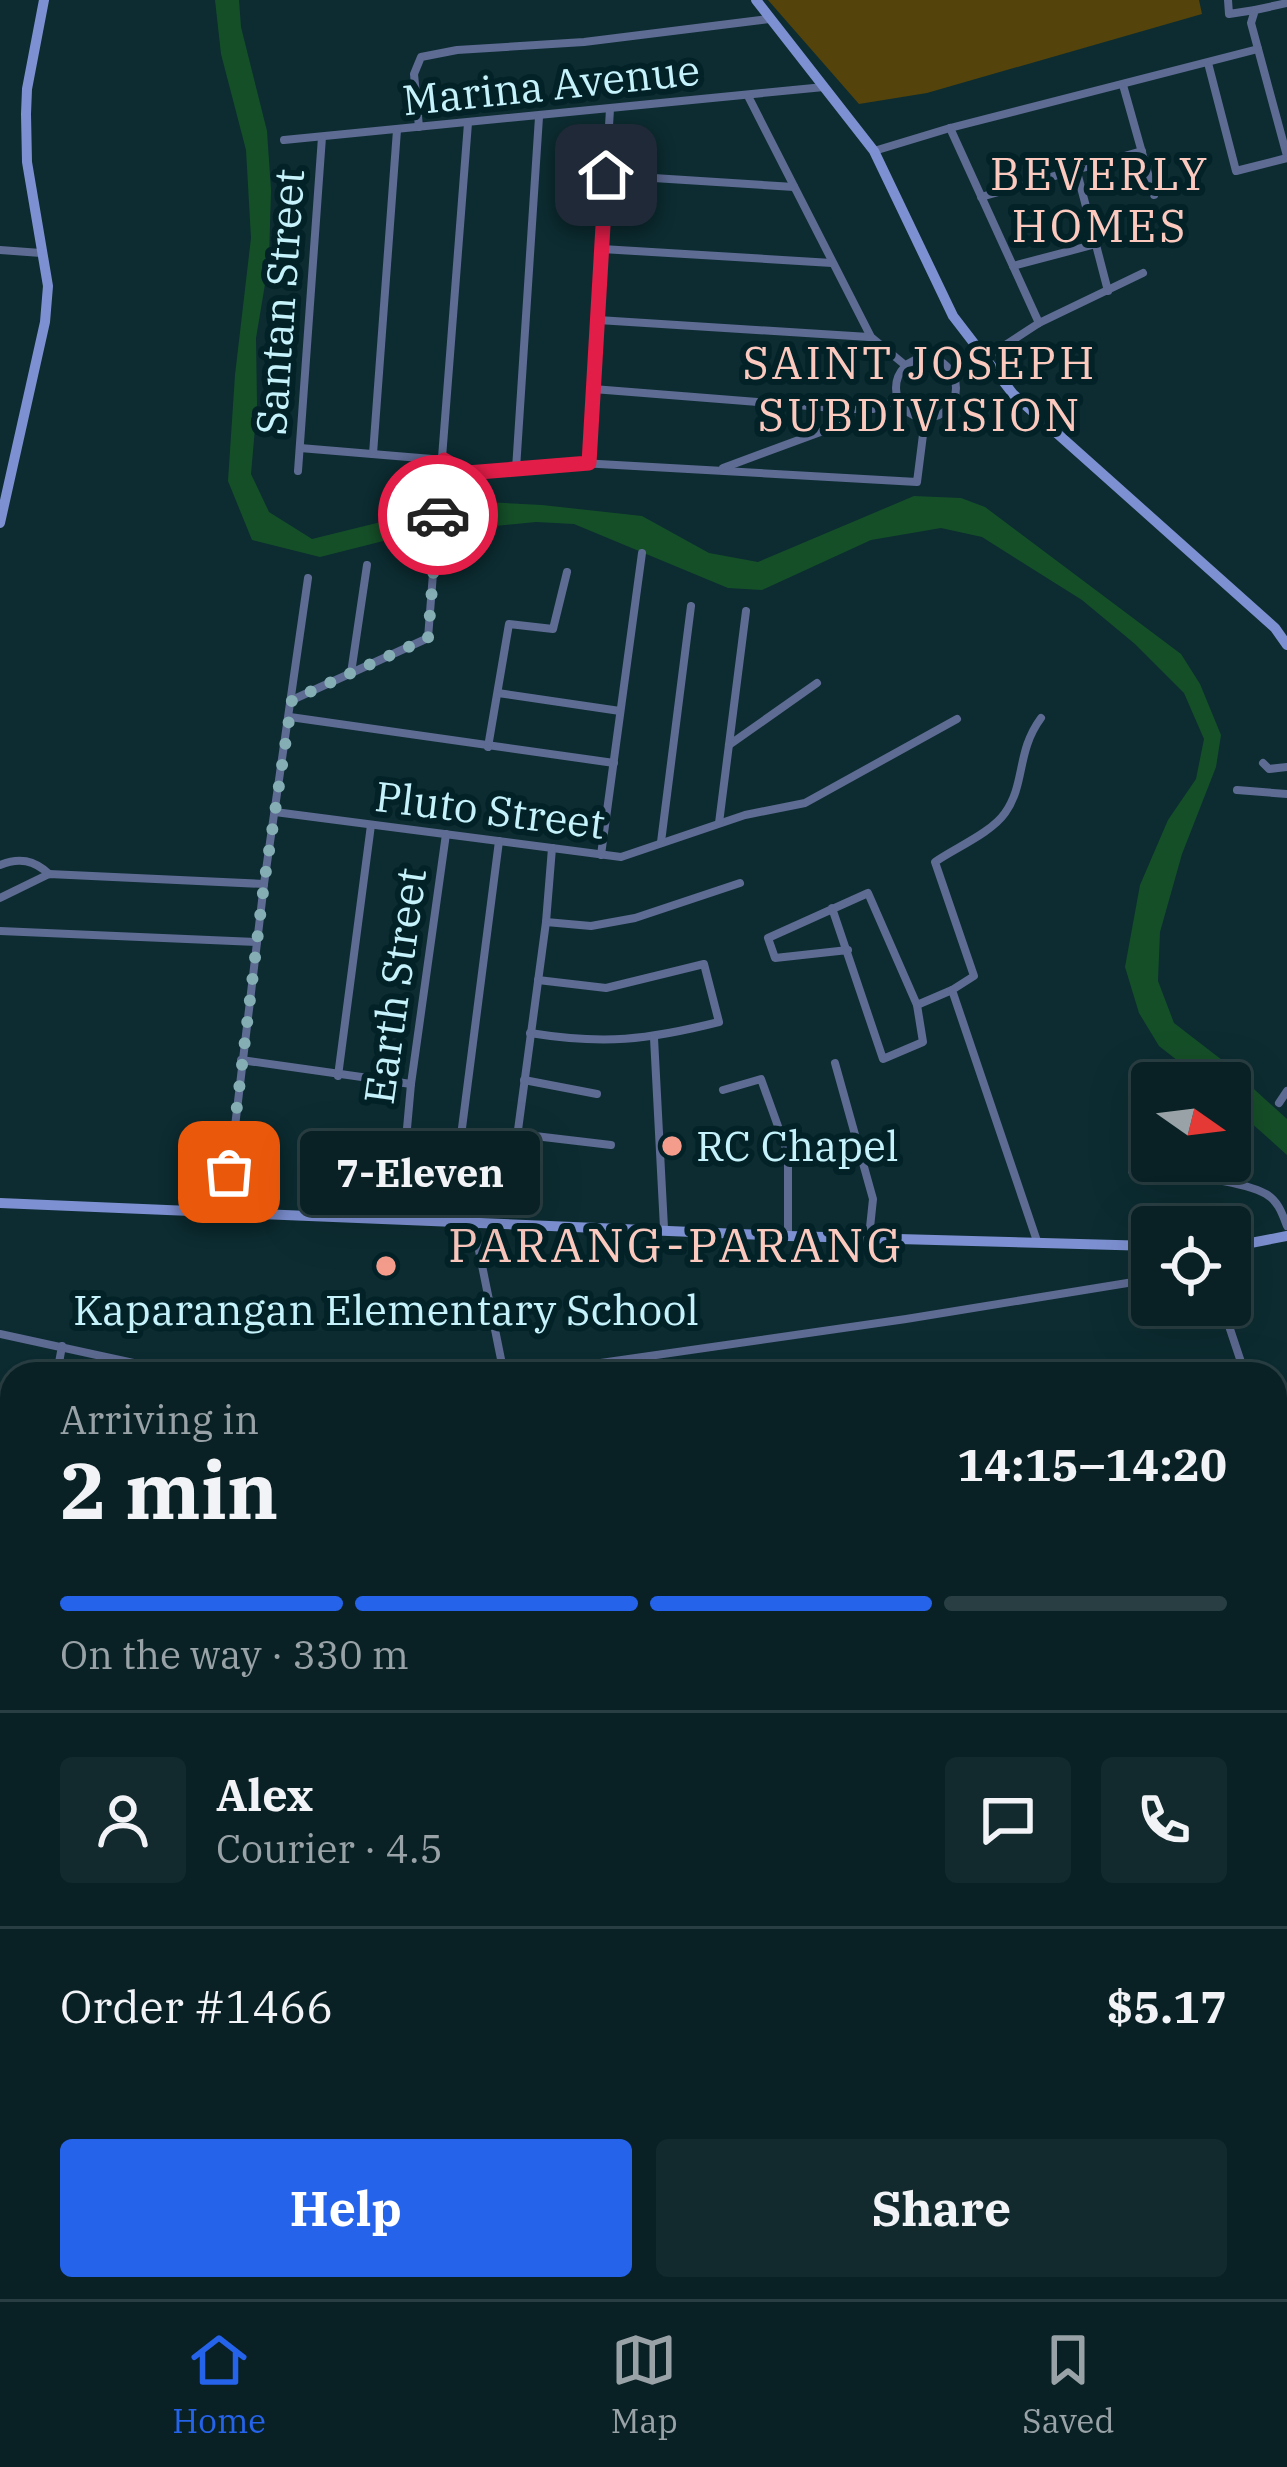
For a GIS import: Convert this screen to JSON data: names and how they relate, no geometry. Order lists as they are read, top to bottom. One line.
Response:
{"streets":{"street":["Marina Avenue","Santan Street","Pluto Street","Earth Street"]},"crossings":[["Marina Avenue","Santan Street"],["Pluto Street","Earth Street"]],"districts":["BEVERLY HOMES","SAINT JOSEPH SUBDIVISION","PARANG-PARANG"],"places":["RC Chapel","7-Eleven","Kaparangan Elementary School"],"north":"right","page":{"bubble":"7-Eleven","heading":["2 min","Arriving in","14:15–14:20"],"panel":["Alex","Courier · 4.5","Order #1466","$5.17"],"bar":"On the way · 330 m","buttons":["Help","Share"],"tabs":["Home","Map","Saved"]}}
